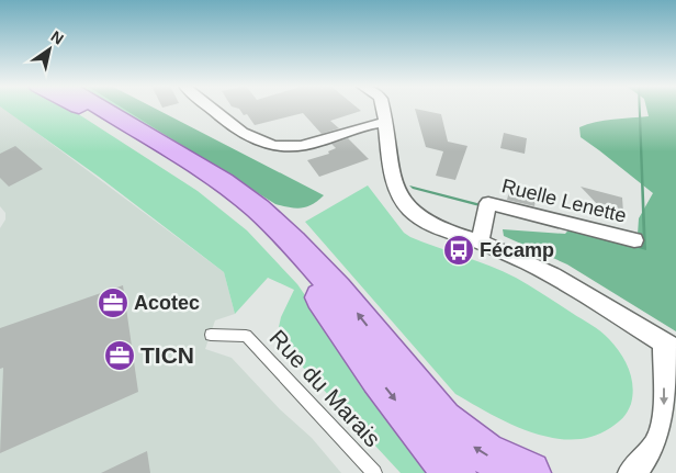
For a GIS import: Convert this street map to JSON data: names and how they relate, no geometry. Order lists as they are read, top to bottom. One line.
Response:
{"streets":{"street":["Ruelle Lenette"],"lane":["Rue du Marais"]},"places":{"bus stop":["Fécamp"],"office":["Acotec","TICN"]},"north":"top right"}
